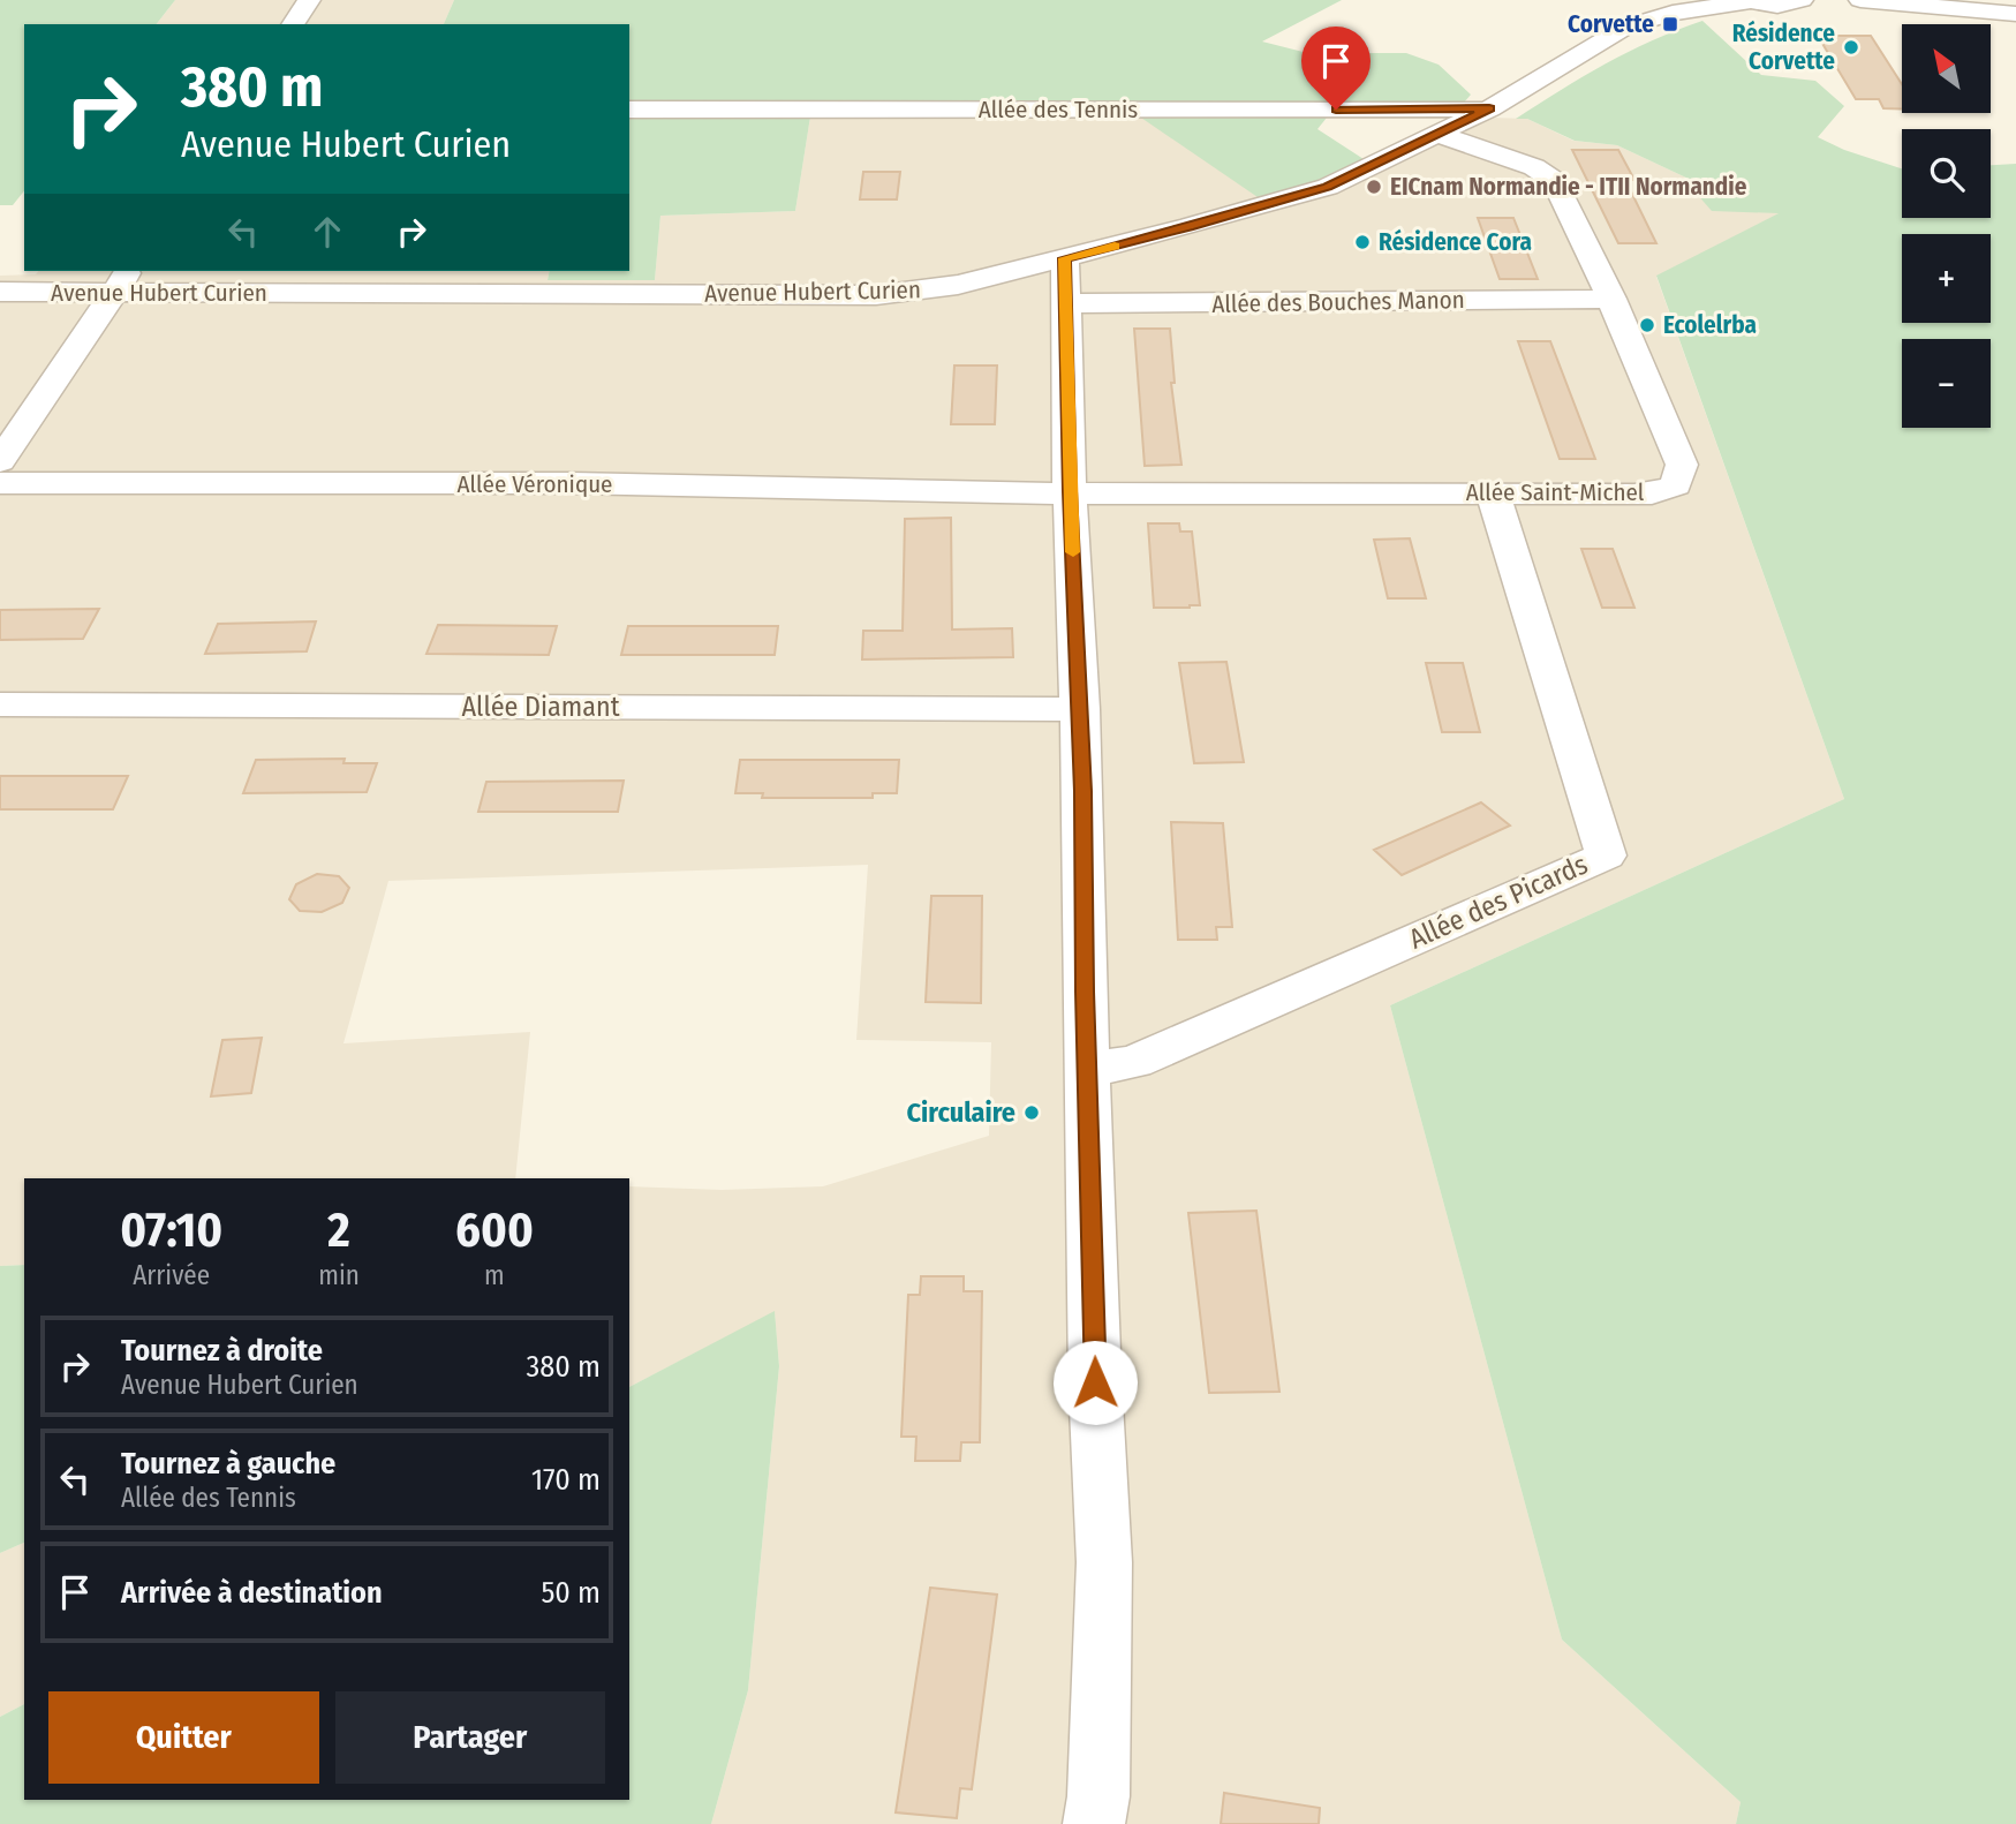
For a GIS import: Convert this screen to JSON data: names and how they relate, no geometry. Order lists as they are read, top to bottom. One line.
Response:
{"streets":{"street":["Allée des Tennis","Avenue Hubert Curien","Allée des Bouches Manon","Allée Véronique","Allée Saint-Michel","Allée Diamant","Allée des Picards"]},"crossings":[["Allée des Tennis","Avenue Hubert Curien"],["Avenue Hubert Curien","Allée Saint-Michel"],["Allée des Bouches Manon","Allée Saint-Michel"],["Allée Véronique","Allée Saint-Michel"],["Allée Saint-Michel","Allée des Picards"]],"places":{"transit":["Corvette"],"other":["Résidence Corvette","EICnam Normandie - ITII Normandie","Résidence Cora","Ecolelrba","Circulaire"]},"north":"top left","page":{"map_buttons":["+","−"],"turn":["380 m","Avenue Hubert Curien"],"eta":["07:10","Arrivée","2","min","600","m"],"list":[{"name":"Tournez à droite","note":"Avenue Hubert Curien","value":"380 m"},{"name":"Tournez à gauche","note":"Allée des Tennis","value":"170 m"},{"name":"Arrivée à destination","value":"50 m"}],"buttons":["Quitter","Partager"]}}
